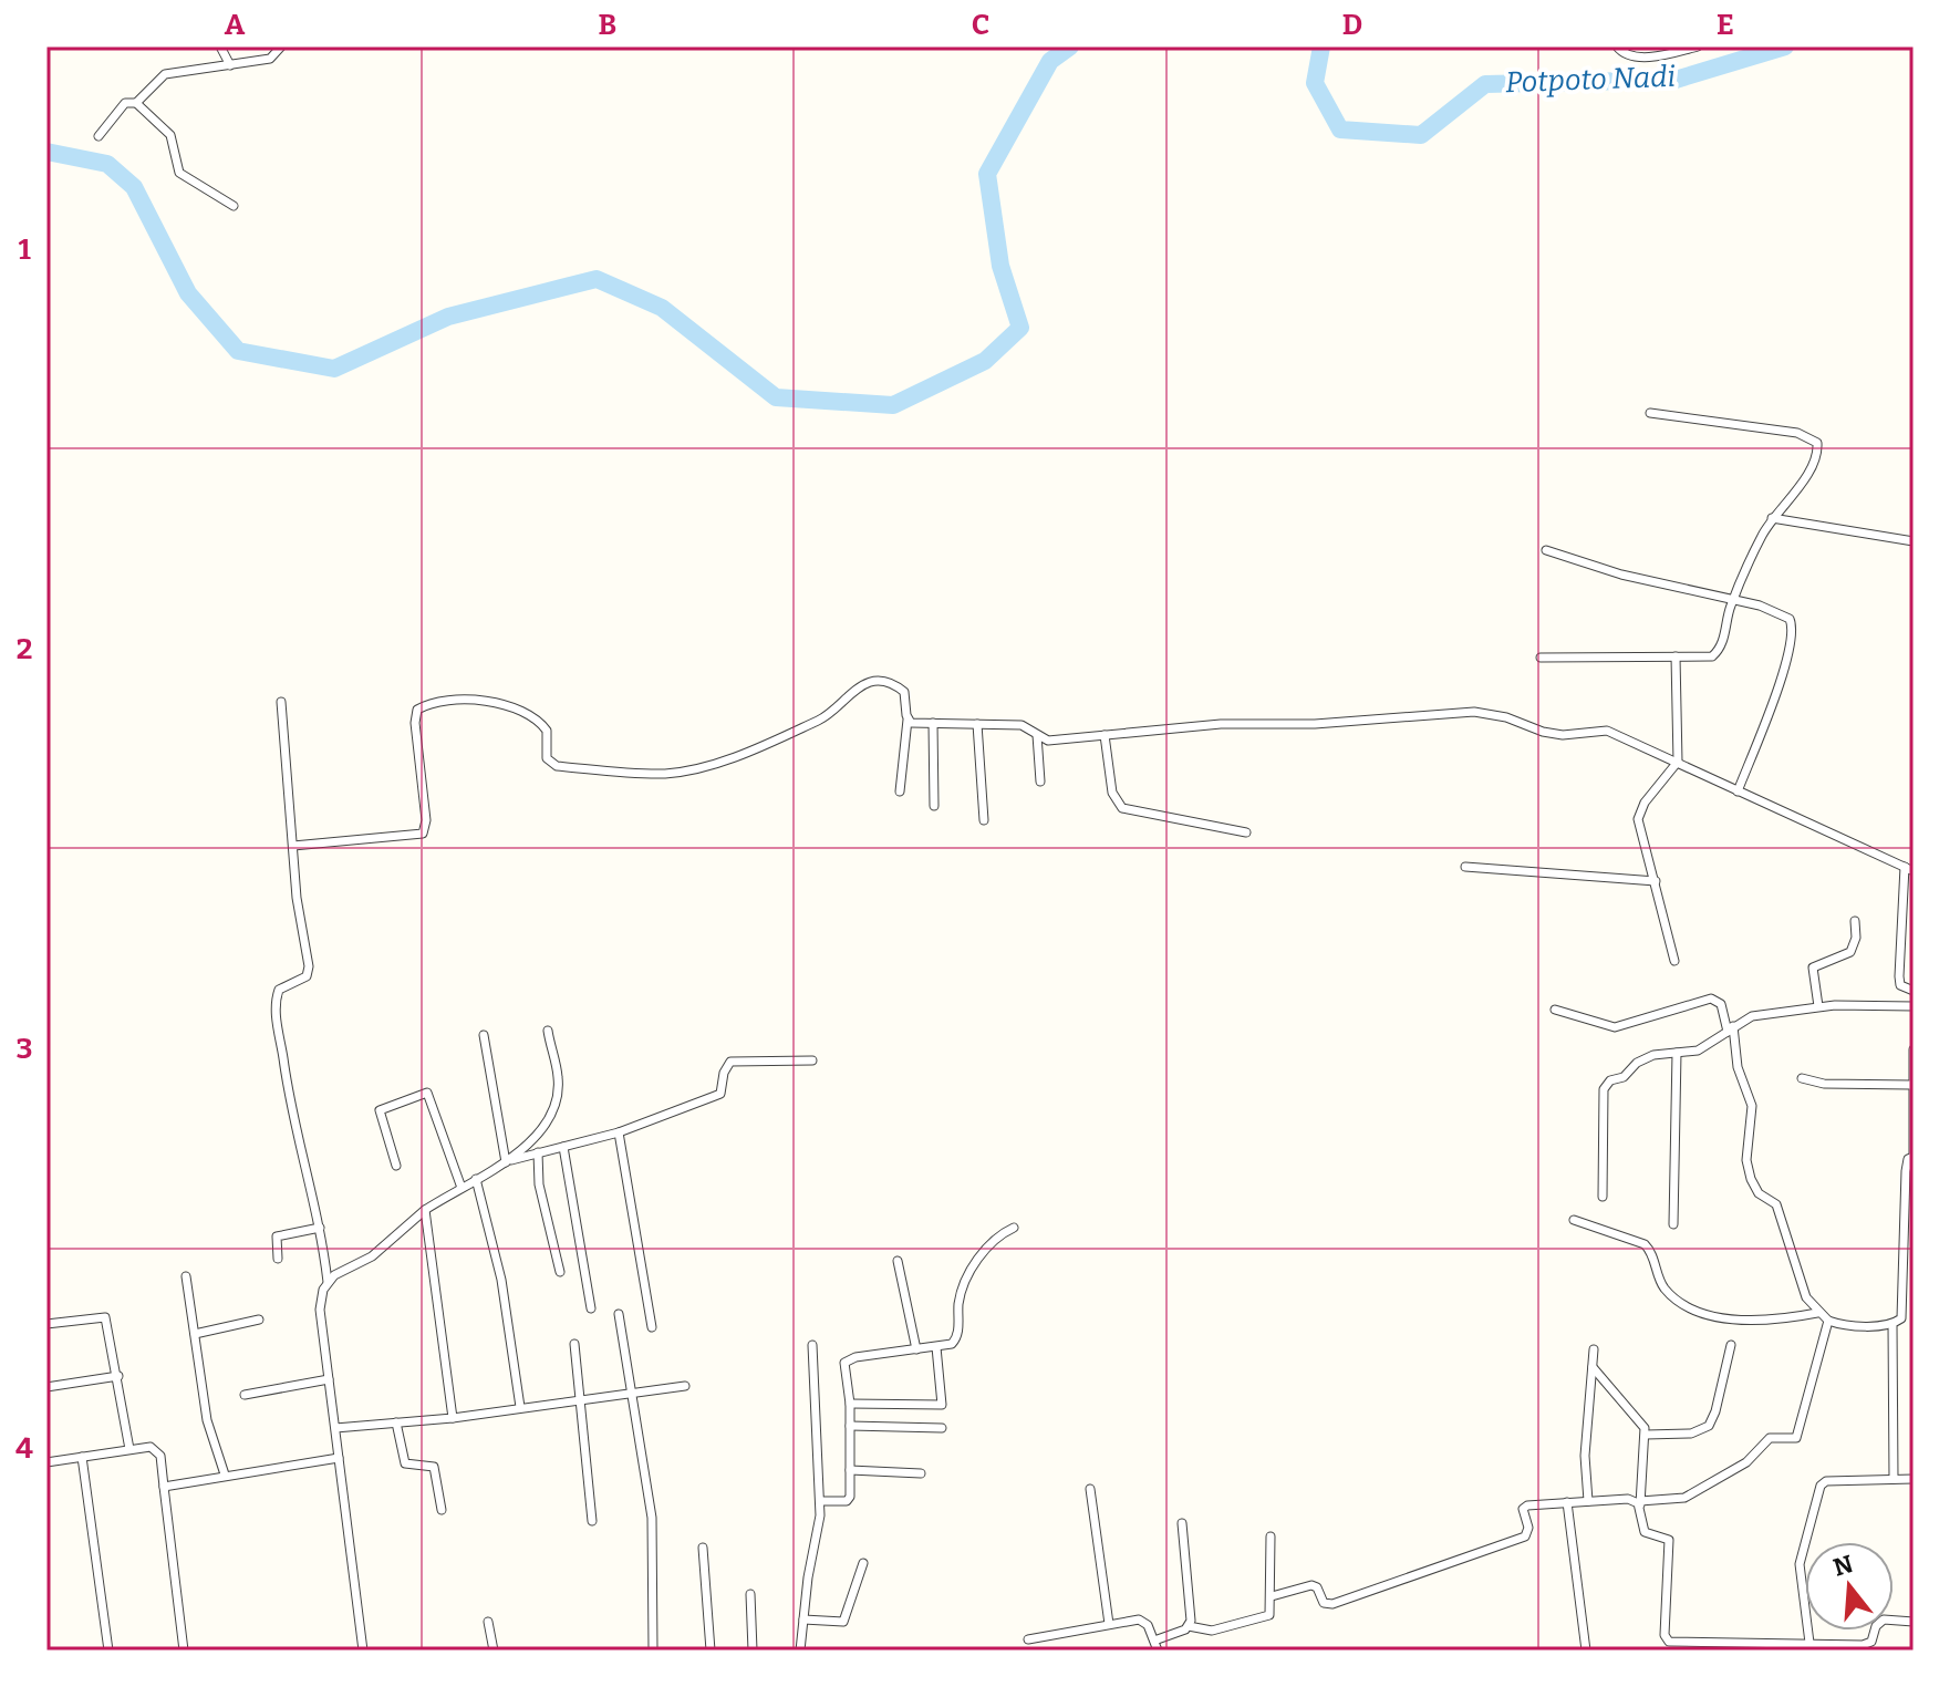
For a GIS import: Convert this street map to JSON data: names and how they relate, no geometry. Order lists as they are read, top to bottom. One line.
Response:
{"water":["Potpoto Nadi"],"north":"top","grid":{"columns":["A","B","C","D","E"],"rows":["1","2","3","4"]}}
